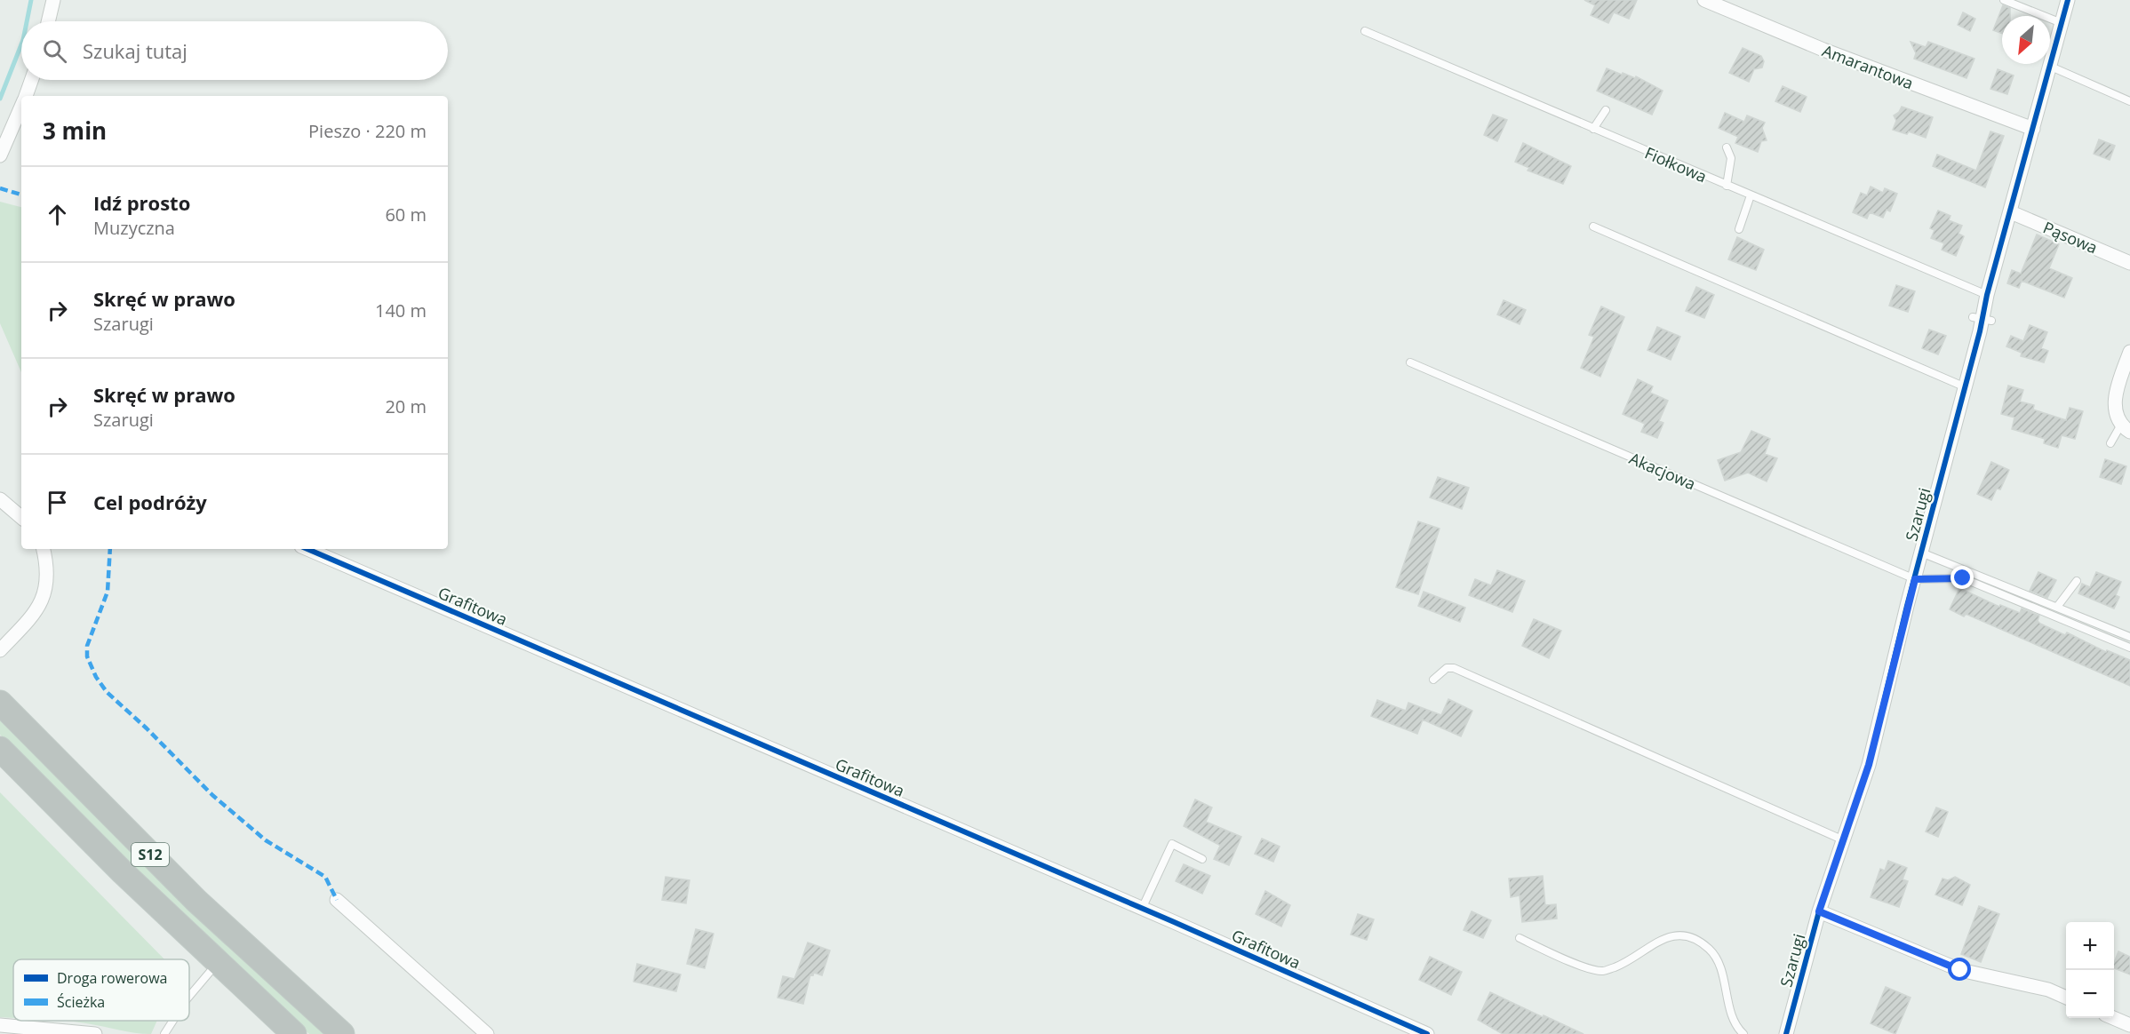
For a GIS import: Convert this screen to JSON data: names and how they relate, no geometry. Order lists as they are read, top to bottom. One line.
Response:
{"streets":{"highway":["S12"],"street":["Amarantowa","Pąsowa","Szarugi","Grafitowa"],"lane":["Fiołkowa","Akacjowa"]},"crossings":[["Amarantowa","Szarugi"],["Fiołkowa","Szarugi"],["Pąsowa","Szarugi"],["Akacjowa","Szarugi"]],"legend":["Droga rowerowa","Ścieżka"],"north":"bottom left","page":{"search":"Szukaj tutaj","heading":["3 min","Pieszo · 220 m"],"list":[["Idź prosto","Muzyczna","60 m"],["Skręć w prawo","Szarugi","140 m"],["Skręć w prawo","Szarugi","20 m"],"Cel podróży"],"map_buttons":["+","−"]}}
